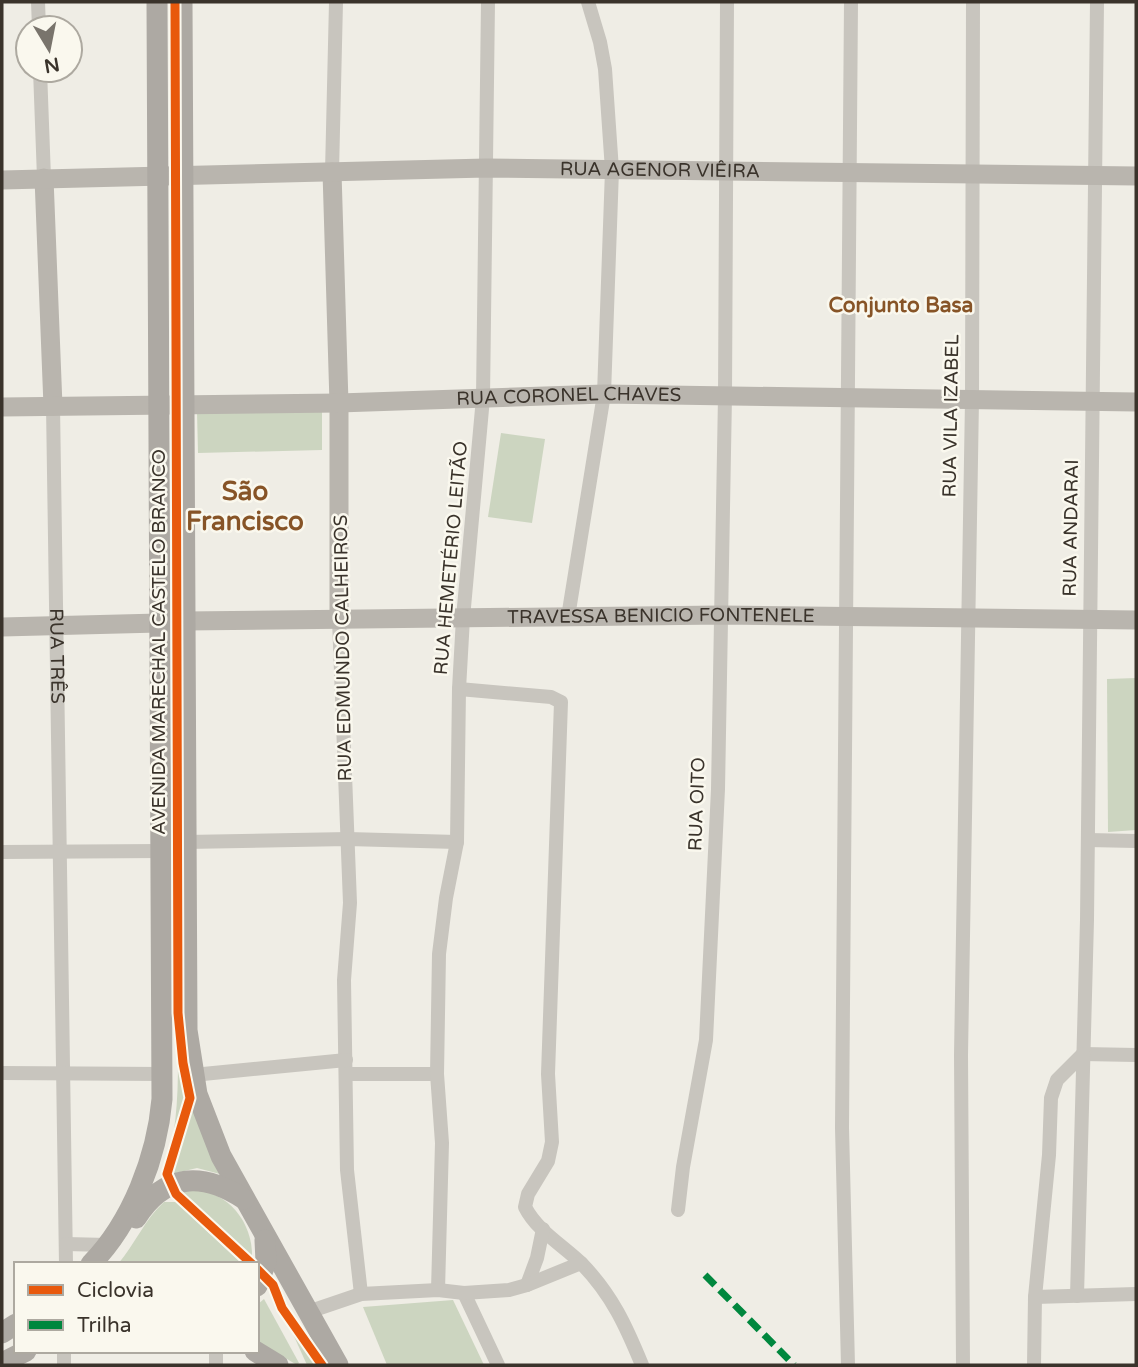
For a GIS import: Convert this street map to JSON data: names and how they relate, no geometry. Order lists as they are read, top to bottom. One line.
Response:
{"streets":{"main road":["AVENIDA MARECHAL CASTELO BRANCO"],"street":["RUA AGENOR VIÊIRA","RUA CORONEL CHAVES","RUA VILA IZABEL","RUA ANDARAI","RUA HEMETÉRIO LEITÃO","TRAVESSA BENICIO FONTENELE","RUA EDMUNDO CALHEIROS","RUA TRÊS","RUA OITO"]},"crossings":[["RUA AGENOR VIÊIRA","RUA VILA IZABEL"],["RUA AGENOR VIÊIRA","RUA ANDARAI"],["RUA AGENOR VIÊIRA","RUA HEMETÉRIO LEITÃO"],["RUA AGENOR VIÊIRA","AVENIDA MARECHAL CASTELO BRANCO"],["RUA AGENOR VIÊIRA","RUA EDMUNDO CALHEIROS"],["RUA AGENOR VIÊIRA","RUA TRÊS"],["RUA AGENOR VIÊIRA","RUA OITO"],["RUA CORONEL CHAVES","RUA VILA IZABEL"],["RUA CORONEL CHAVES","RUA ANDARAI"],["RUA CORONEL CHAVES","RUA HEMETÉRIO LEITÃO"],["RUA CORONEL CHAVES","AVENIDA MARECHAL CASTELO BRANCO"],["RUA CORONEL CHAVES","RUA EDMUNDO CALHEIROS"],["RUA CORONEL CHAVES","RUA TRÊS"],["RUA CORONEL CHAVES","RUA OITO"],["RUA VILA IZABEL","TRAVESSA BENICIO FONTENELE"],["RUA ANDARAI","TRAVESSA BENICIO FONTENELE"],["RUA HEMETÉRIO LEITÃO","TRAVESSA BENICIO FONTENELE"],["TRAVESSA BENICIO FONTENELE","AVENIDA MARECHAL CASTELO BRANCO"],["TRAVESSA BENICIO FONTENELE","RUA EDMUNDO CALHEIROS"],["TRAVESSA BENICIO FONTENELE","RUA OITO"]],"districts":["Conjunto Basa","São Francisco"],"legend":["Ciclovia","Trilha"],"north":"bottom"}
